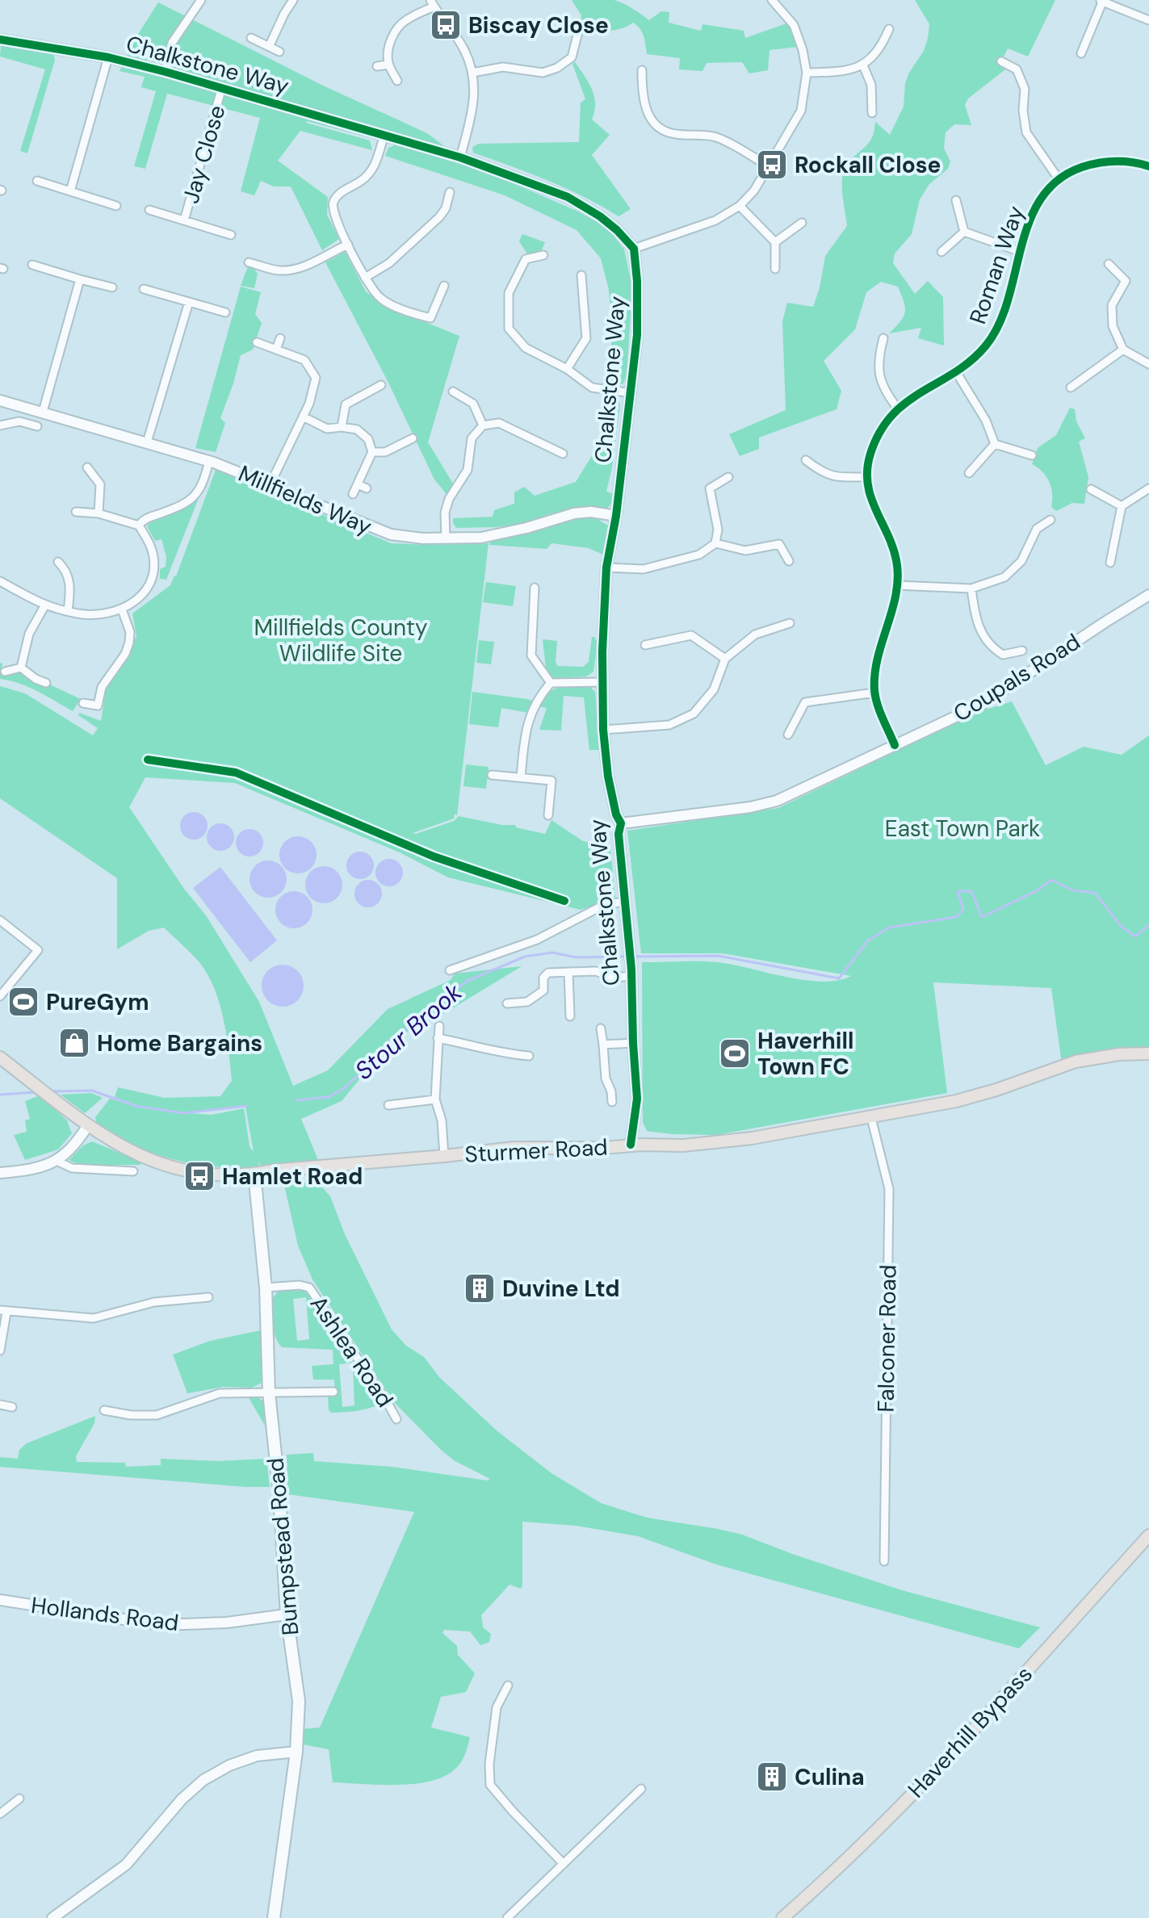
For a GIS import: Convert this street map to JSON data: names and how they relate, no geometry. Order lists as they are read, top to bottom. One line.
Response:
{"streets":{"main road":["Sturmer Road","Bumpstead Road","Haverhill Bypass"],"street":["Chalkstone Way","Jay Close","Roman Way","Millfields Way","Coupals Road","Falconer Road","Ashlea Road","Hollands Road"]},"crossings":[["Chalkstone Way","Jay Close"],["Chalkstone Way","Millfields Way"],["Chalkstone Way","Coupals Road"],["Chalkstone Way","Sturmer Road"],["Roman Way","Coupals Road"],["Sturmer Road","Falconer Road"],["Sturmer Road","Bumpstead Road"],["Ashlea Road","Bumpstead Road"],["Bumpstead Road","Hollands Road"]],"water":["Stour Brook"],"parks":["Millfields County Wildlife Site","East Town Park"],"places":{"bus stop":["Biscay Close","Rockall Close","Hamlet Road"],"sports":["PureGym","Haverhill Town FC"],"shop":["Home Bargains"],"building":["Duvine Ltd","Culina"]}}
